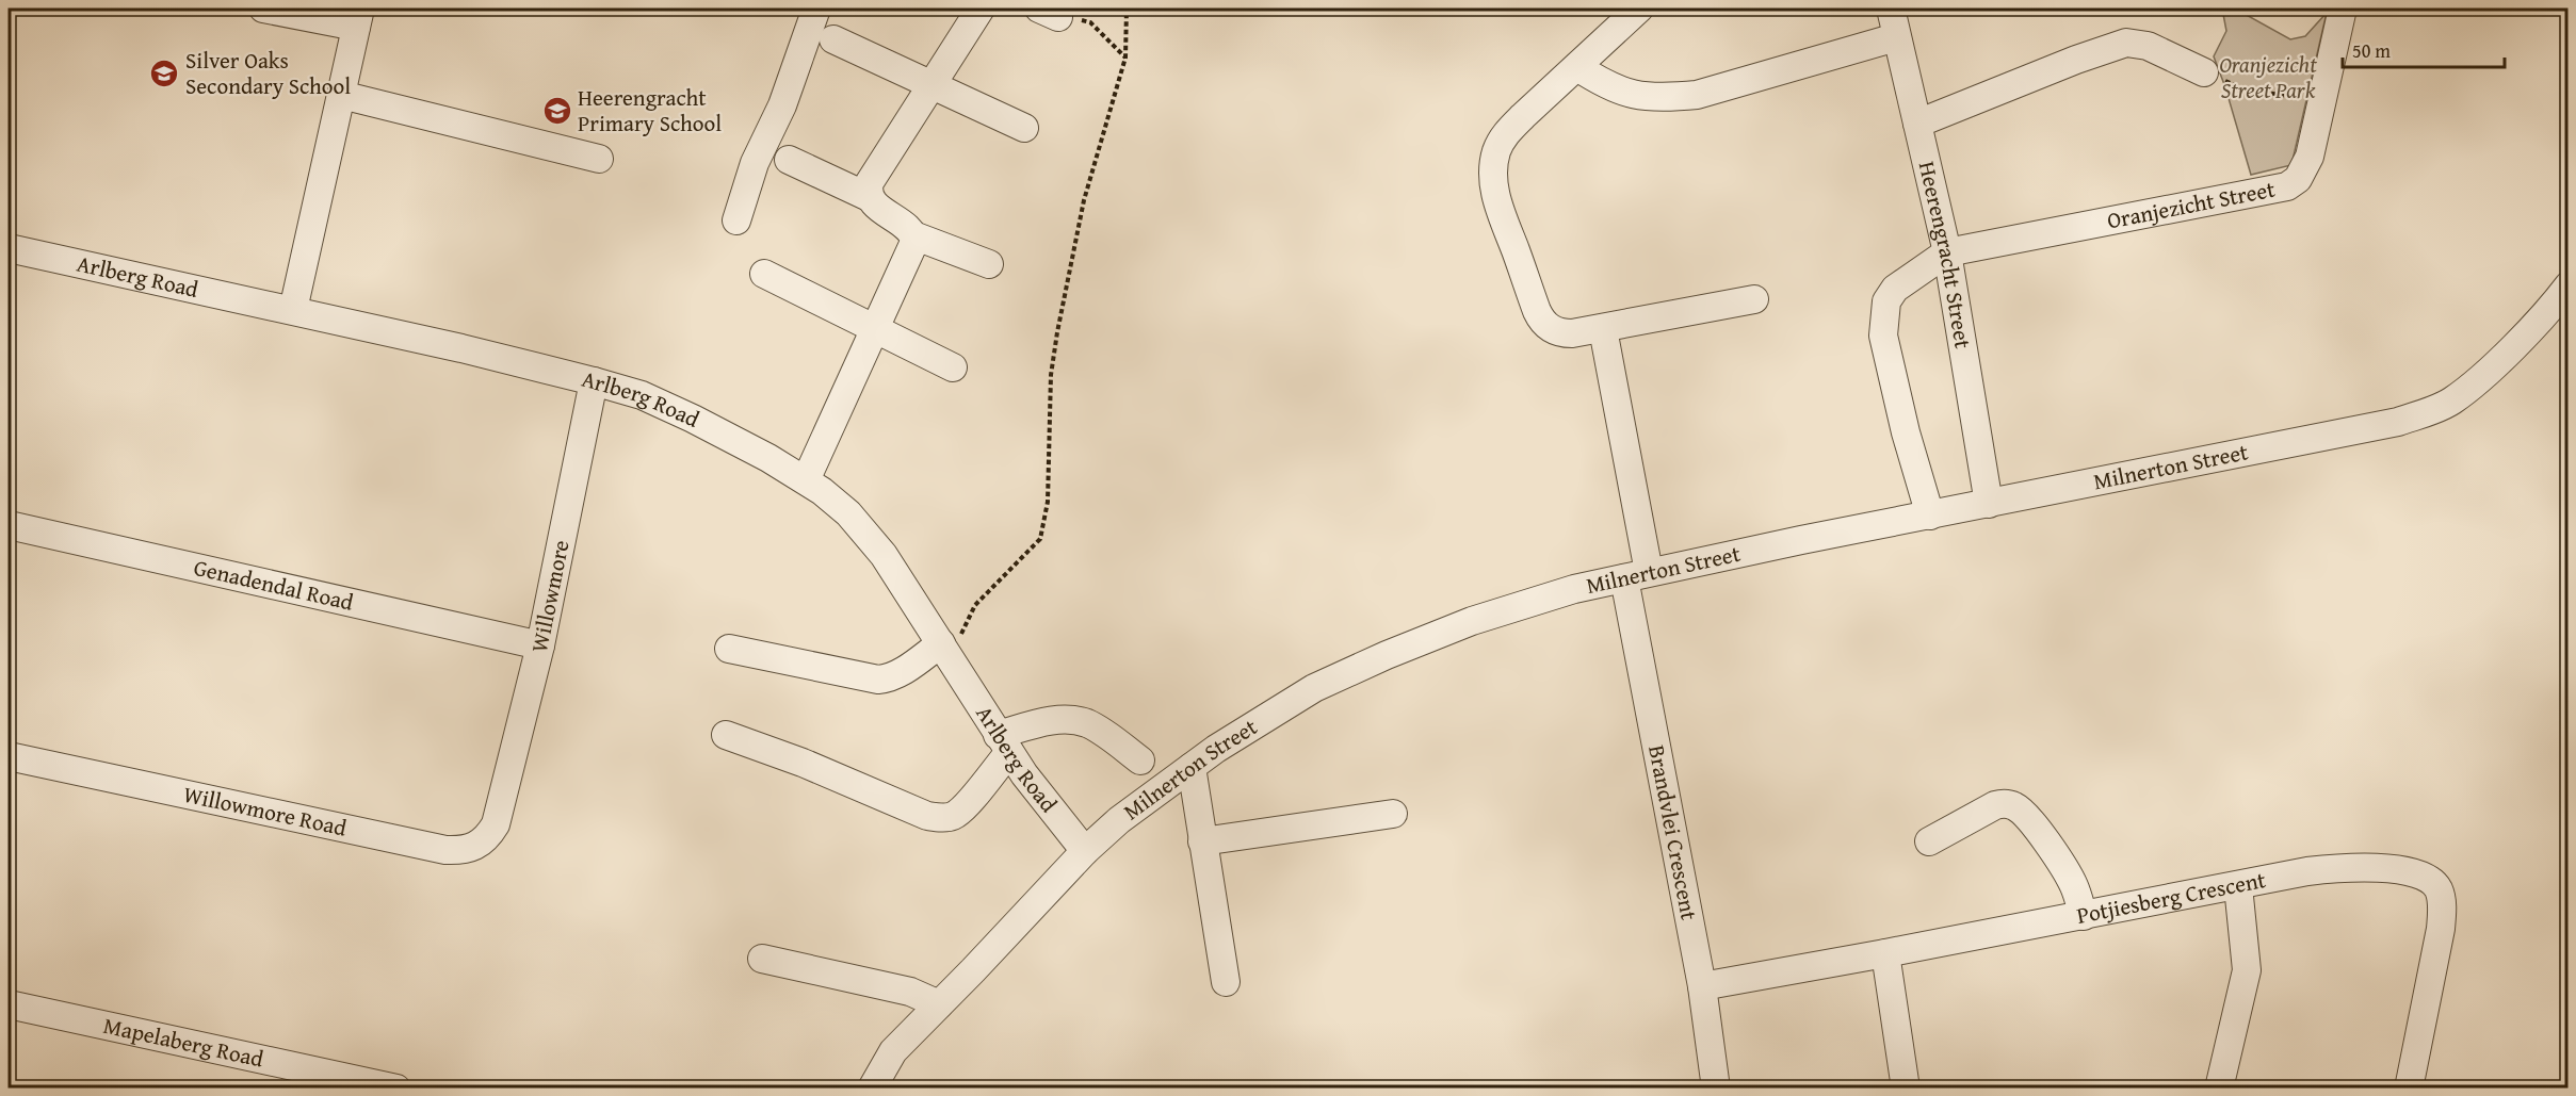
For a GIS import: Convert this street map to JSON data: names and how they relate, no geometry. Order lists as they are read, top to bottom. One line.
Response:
{"streets":{"street":["Oranjezicht Street","Heerengracht Street","Arlberg Road","Milnerton Street","Genadendal Road","Willowmore","Willowmore Road","Brandvlei Crescent","Potjiesberg Crescent","Mapelaberg Road"]},"crossings":[["Oranjezicht Street","Heerengracht Street"],["Heerengracht Street","Milnerton Street"],["Arlberg Road","Milnerton Street"],["Arlberg Road","Willowmore"],["Milnerton Street","Brandvlei Crescent"],["Genadendal Road","Willowmore"],["Willowmore","Willowmore Road"],["Brandvlei Crescent","Potjiesberg Crescent"]],"parks":["Oranjezicht Street Park"],"places":{"school or university":["Silver Oaks Secondary School","Heerengracht Primary School"]},"scale_bar":"50 m"}
